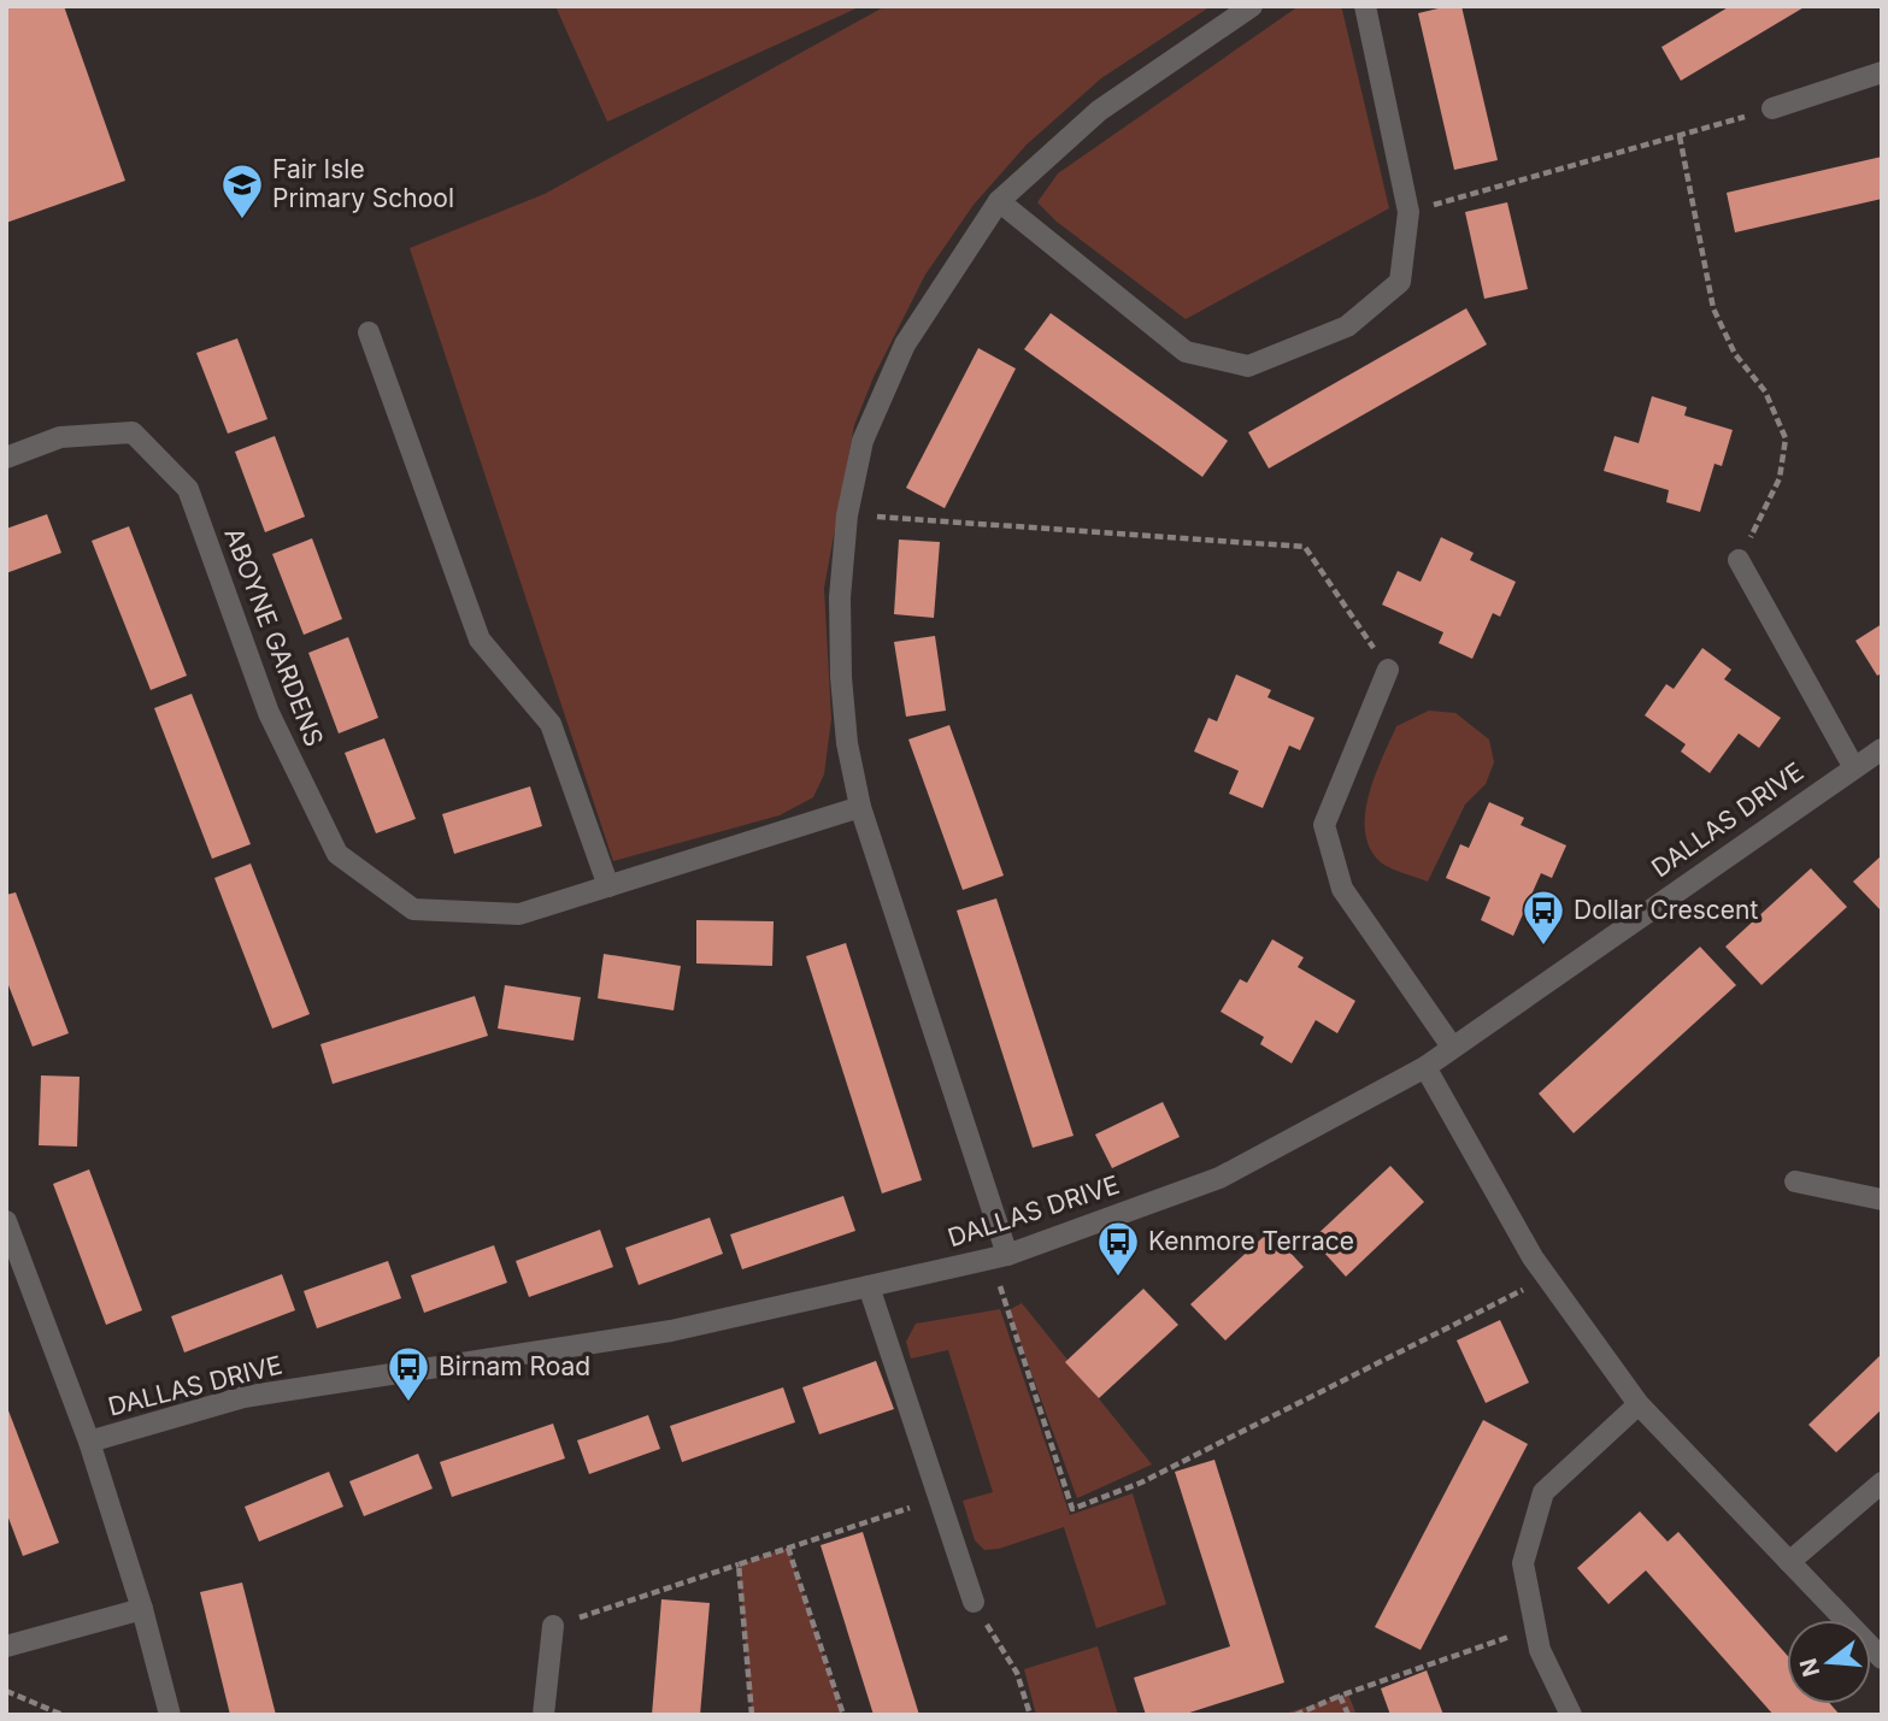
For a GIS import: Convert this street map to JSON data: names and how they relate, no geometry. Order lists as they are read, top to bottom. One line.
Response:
{"streets":{"street":["ABOYNE GARDENS","DALLAS DRIVE"]},"places":{"school or university":["Fair Isle Primary School"],"bus stop":["Dollar Crescent","Kenmore Terrace","Birnam Road"]},"north":"left"}
